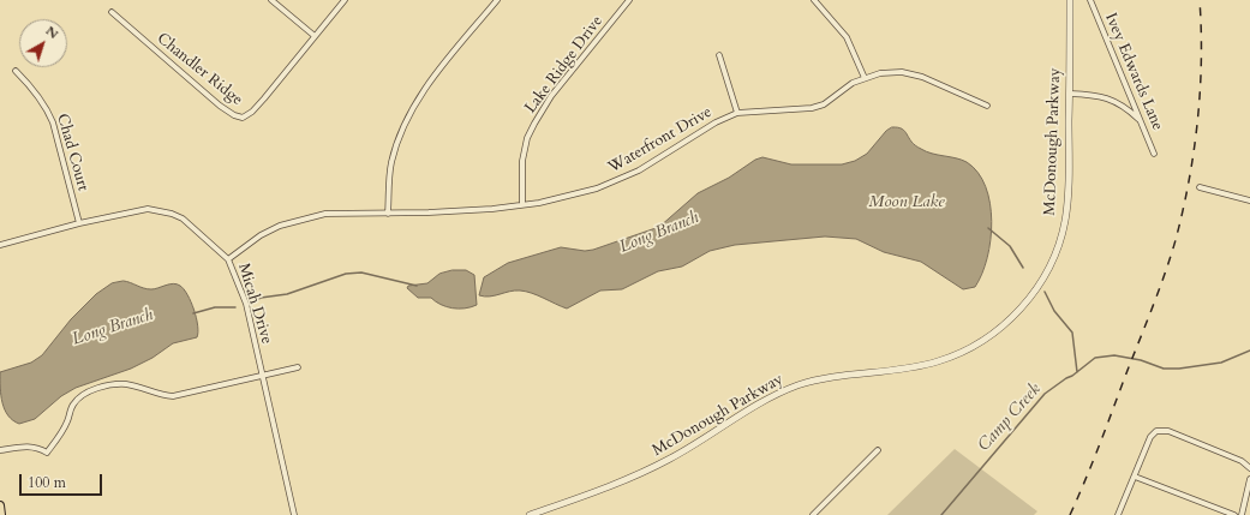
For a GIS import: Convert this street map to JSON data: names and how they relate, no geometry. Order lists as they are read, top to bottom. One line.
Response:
{"streets":{"street":["Lake Ridge Drive","Chandler Ridge","Ivey Edwards Lane","Waterfront Drive","McDonough Parkway","Chad Court","Micah Drive"]},"crossings":[["Lake Ridge Drive","Waterfront Drive"],["Waterfront Drive","Micah Drive"],["Chad Court","Micah Drive"]],"water":["Moon Lake","Long Branch","Camp Creek"],"scale_bar":"100 m","north":"top right"}
